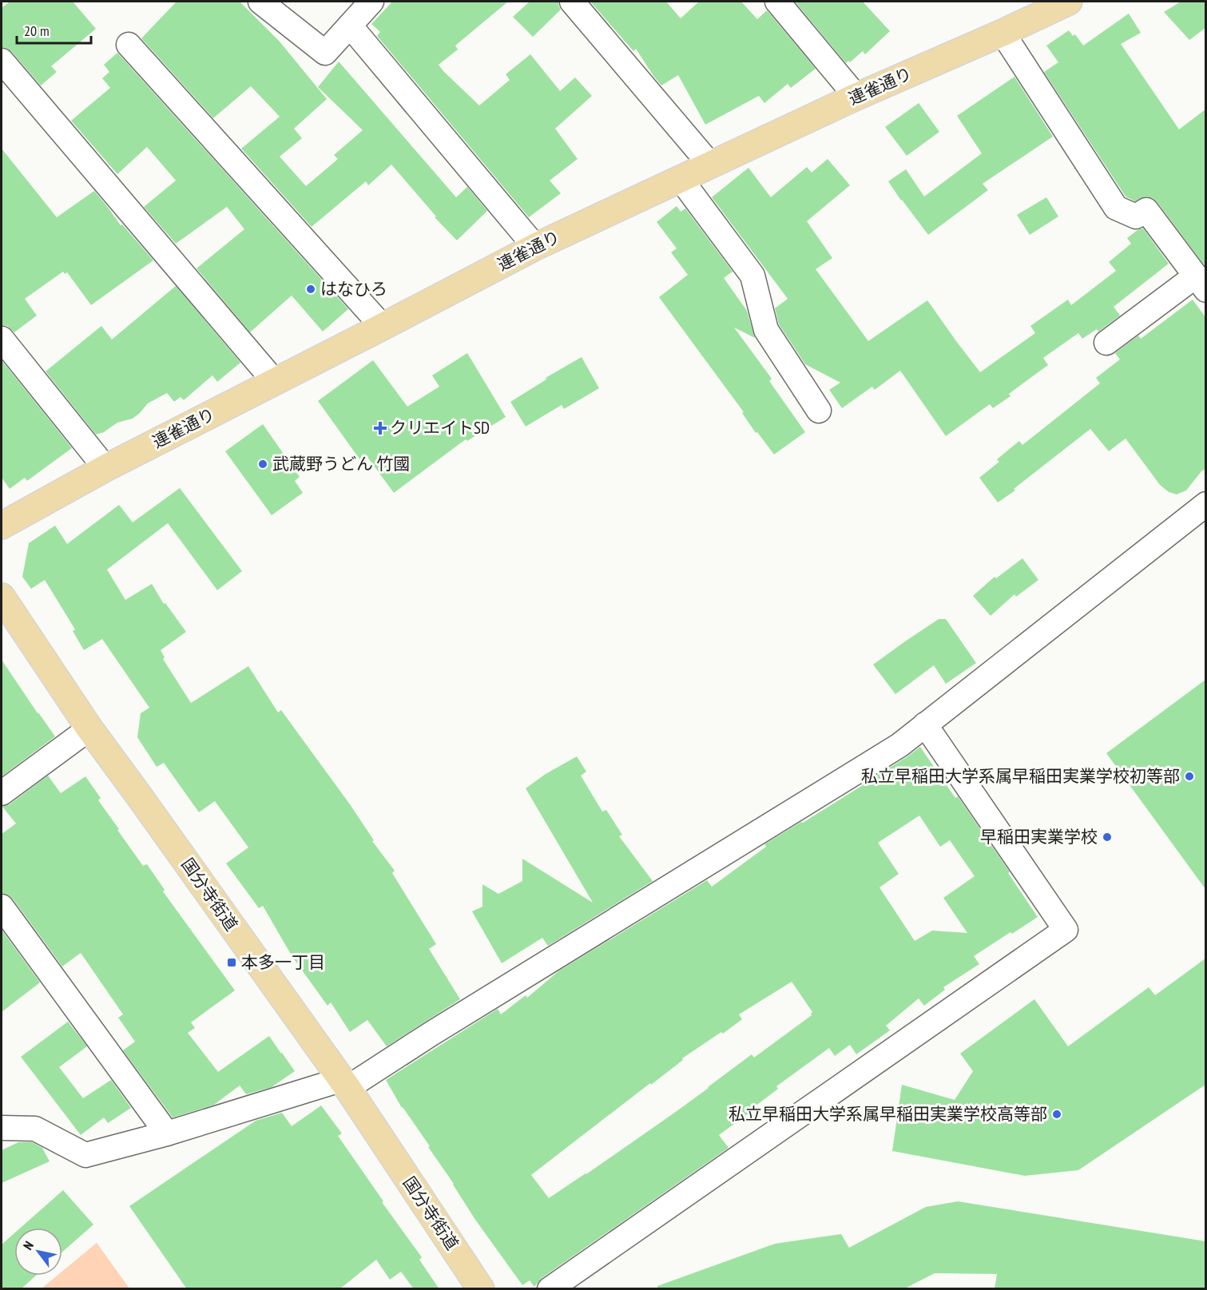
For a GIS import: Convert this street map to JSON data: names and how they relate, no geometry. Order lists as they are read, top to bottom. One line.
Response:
{"streets":{"main road":["連雀通り","国分寺街道"]},"places":{"other":["はなひろ","武蔵野うどん 竹國","私立早稲田大学系属早稲田実業学校初等部","早稲田実業学校","私立早稲田大学系属早稲田実業学校高等部"],"health":["クリエイトSD"],"transit":["本多一丁目"]},"scale_bar":"20 m","north":"top left"}
